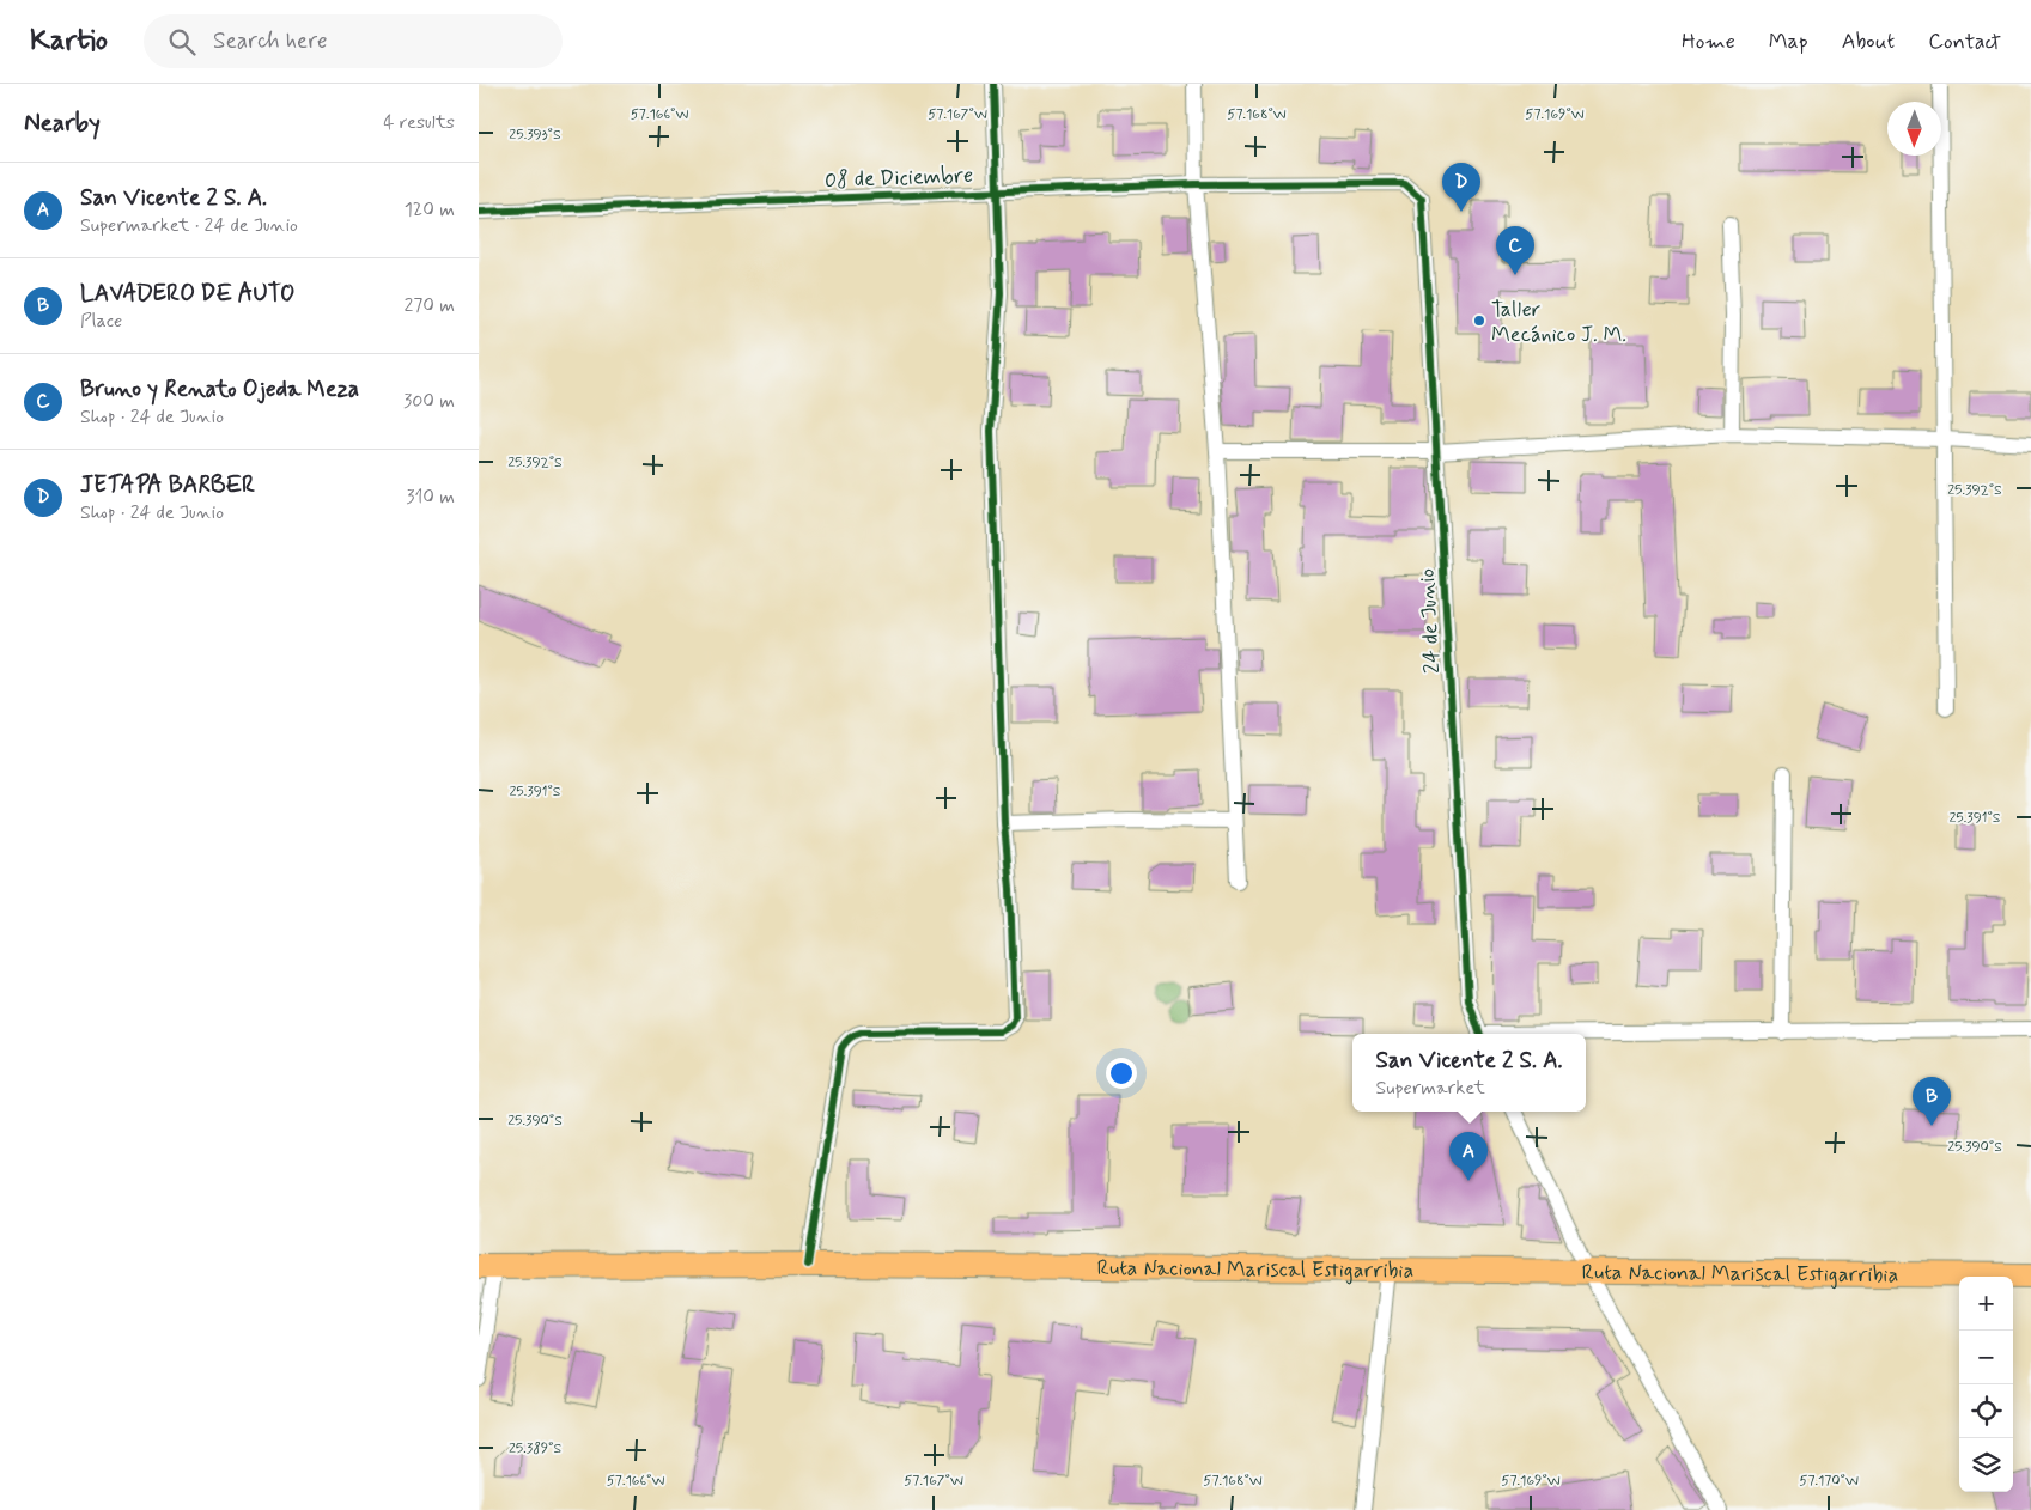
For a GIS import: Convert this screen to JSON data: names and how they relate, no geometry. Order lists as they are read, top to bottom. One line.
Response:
{"streets":{"main road":["Ruta Nacional Mariscal Estigarribia"],"street":["08 de Diciembre","24 de Junio"]},"crossings":[["08 de Diciembre","24 de Junio"]],"places":["Taller Mecánico J. M."],"north":"bottom","page":{"header":"Kartio","search":"Search here","nav":["Home","Map","About","Contact"],"heading":["Nearby","4 results"],"list":[{"mark":"A","name":"San Vicente 2 S. A.","note":"Supermarket · 24 de Junio","value":"120 m"},{"mark":"B","name":"LAVADERO DE AUTO","note":"Place","value":"270 m"},{"mark":"C","name":"Bruno y Renato Ojeda Meza","note":"Shop · 24 de Junio","value":"300 m"},{"mark":"D","name":"JETAPA BARBER","note":"Shop · 24 de Junio","value":"310 m"}],"pins":["D","C","B","A"],"popup":["San Vicente 2 S. A.","Supermarket"],"map_buttons":["+","−"]},"coordinates":["57.166°W","57.167°W","57.168°W","57.169°W","25.393°S","25.392°S","25.391°S","25.390°S","25.389°S","57.170°W"]}
